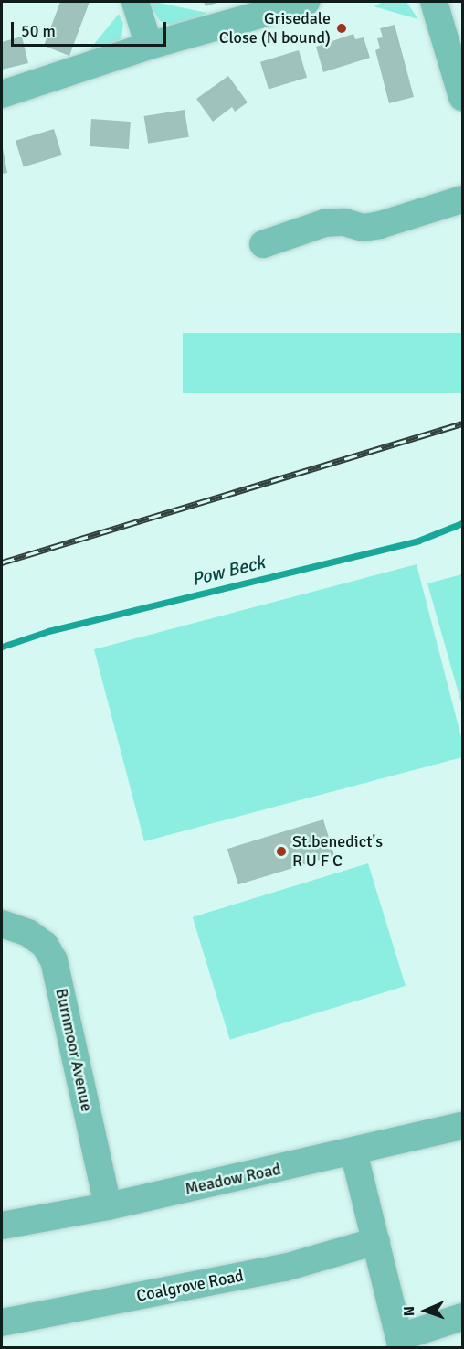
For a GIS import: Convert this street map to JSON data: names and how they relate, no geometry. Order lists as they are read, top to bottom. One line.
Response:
{"streets":{"street":["Burnmoor Avenue","Meadow Road","Coalgrove Road"]},"crossings":[["Burnmoor Avenue","Meadow Road"]],"water":["Pow Beck"],"places":["Grisedale Close (N bound)","St.benedict's R U F C"],"scale_bar":"50 m","north":"left"}
